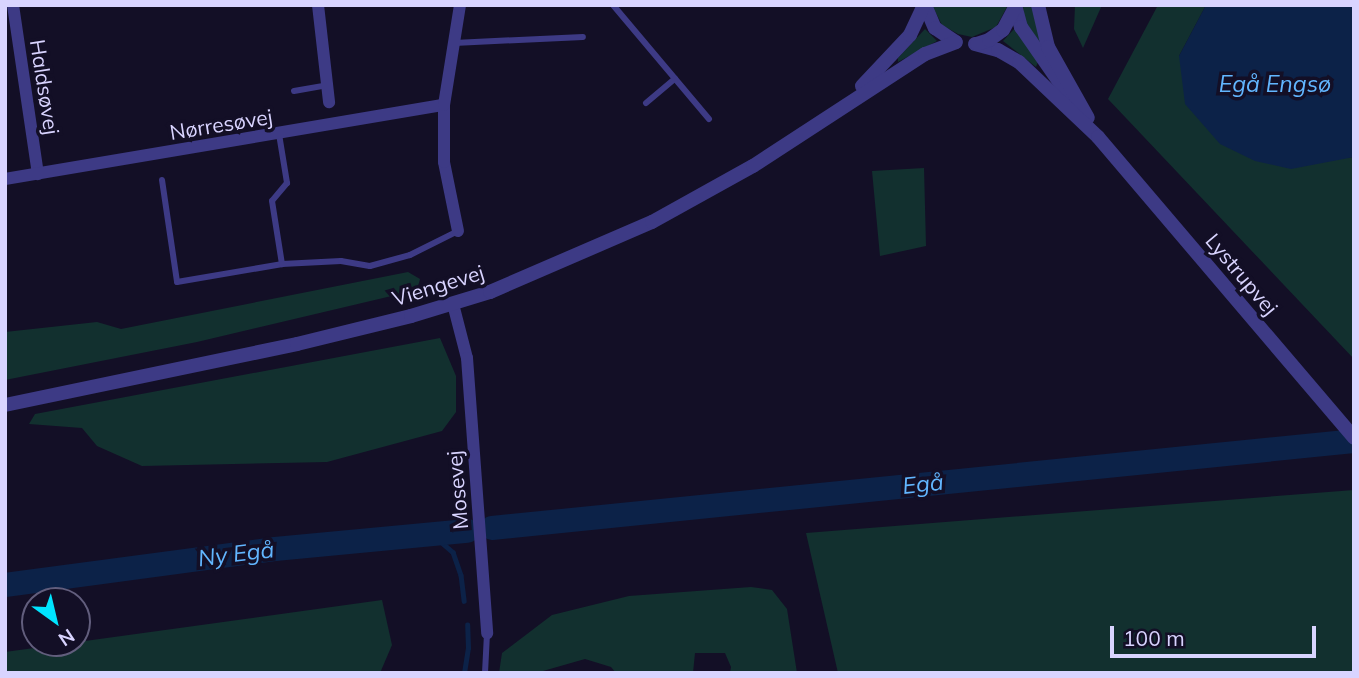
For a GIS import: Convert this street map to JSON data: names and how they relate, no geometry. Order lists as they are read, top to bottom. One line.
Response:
{"streets":{"street":["Haldsøvej","Nørresøvej","Lystrupvej","Viengevej","Mosevej"]},"crossings":[["Haldsøvej","Nørresøvej"],["Lystrupvej","Viengevej"],["Viengevej","Mosevej"]],"water":["Egå Engsø","Egå","Ny Egå"],"scale_bar":"100 m","north":"bottom right"}
